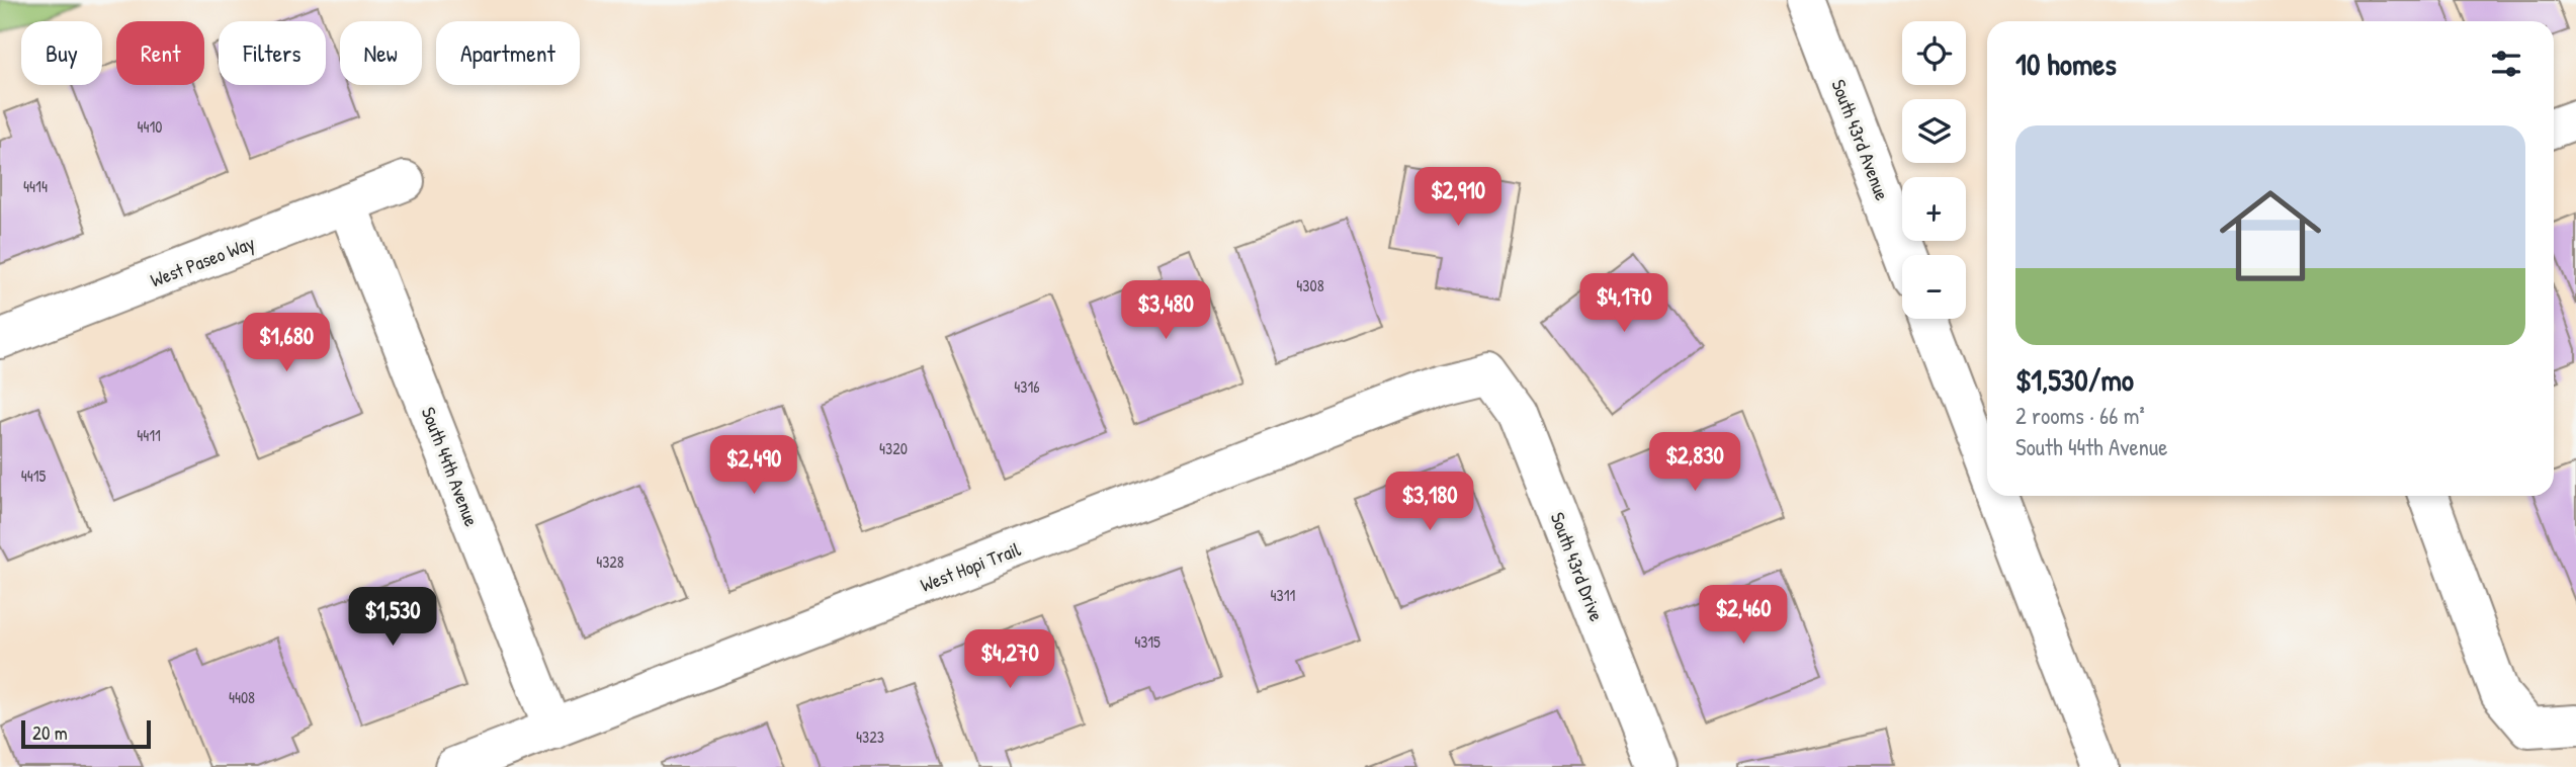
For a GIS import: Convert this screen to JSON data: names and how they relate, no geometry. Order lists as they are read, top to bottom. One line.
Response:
{"streets":{"street":["South 43rd Avenue","West Paseo Way","South 44th Avenue","West Hopi Trail","South 43rd Drive"]},"crossings":[["West Paseo Way","South 44th Avenue"],["South 44th Avenue","West Hopi Trail"],["West Hopi Trail","South 43rd Drive"]],"house_numbers":["4410","4414","4308","4316","4411","4320","4415","4328","4311","4315","4408","4323"],"scale_bar":"20 m","page":{"map_buttons":["+","−"],"chip":["Buy","Rent","Filters","New","Apartment"],"heading":"10 homes","list":[{"name":"$1,530/mo","note":"2 rooms · 66 m² · South 44th Avenue"}],"price":["$2,910","$4,170","$3,480","$1,680","$2,830","$2,490","$3,180","$2,460","$1,530","$4,270"],"scale":"20 m"}}
